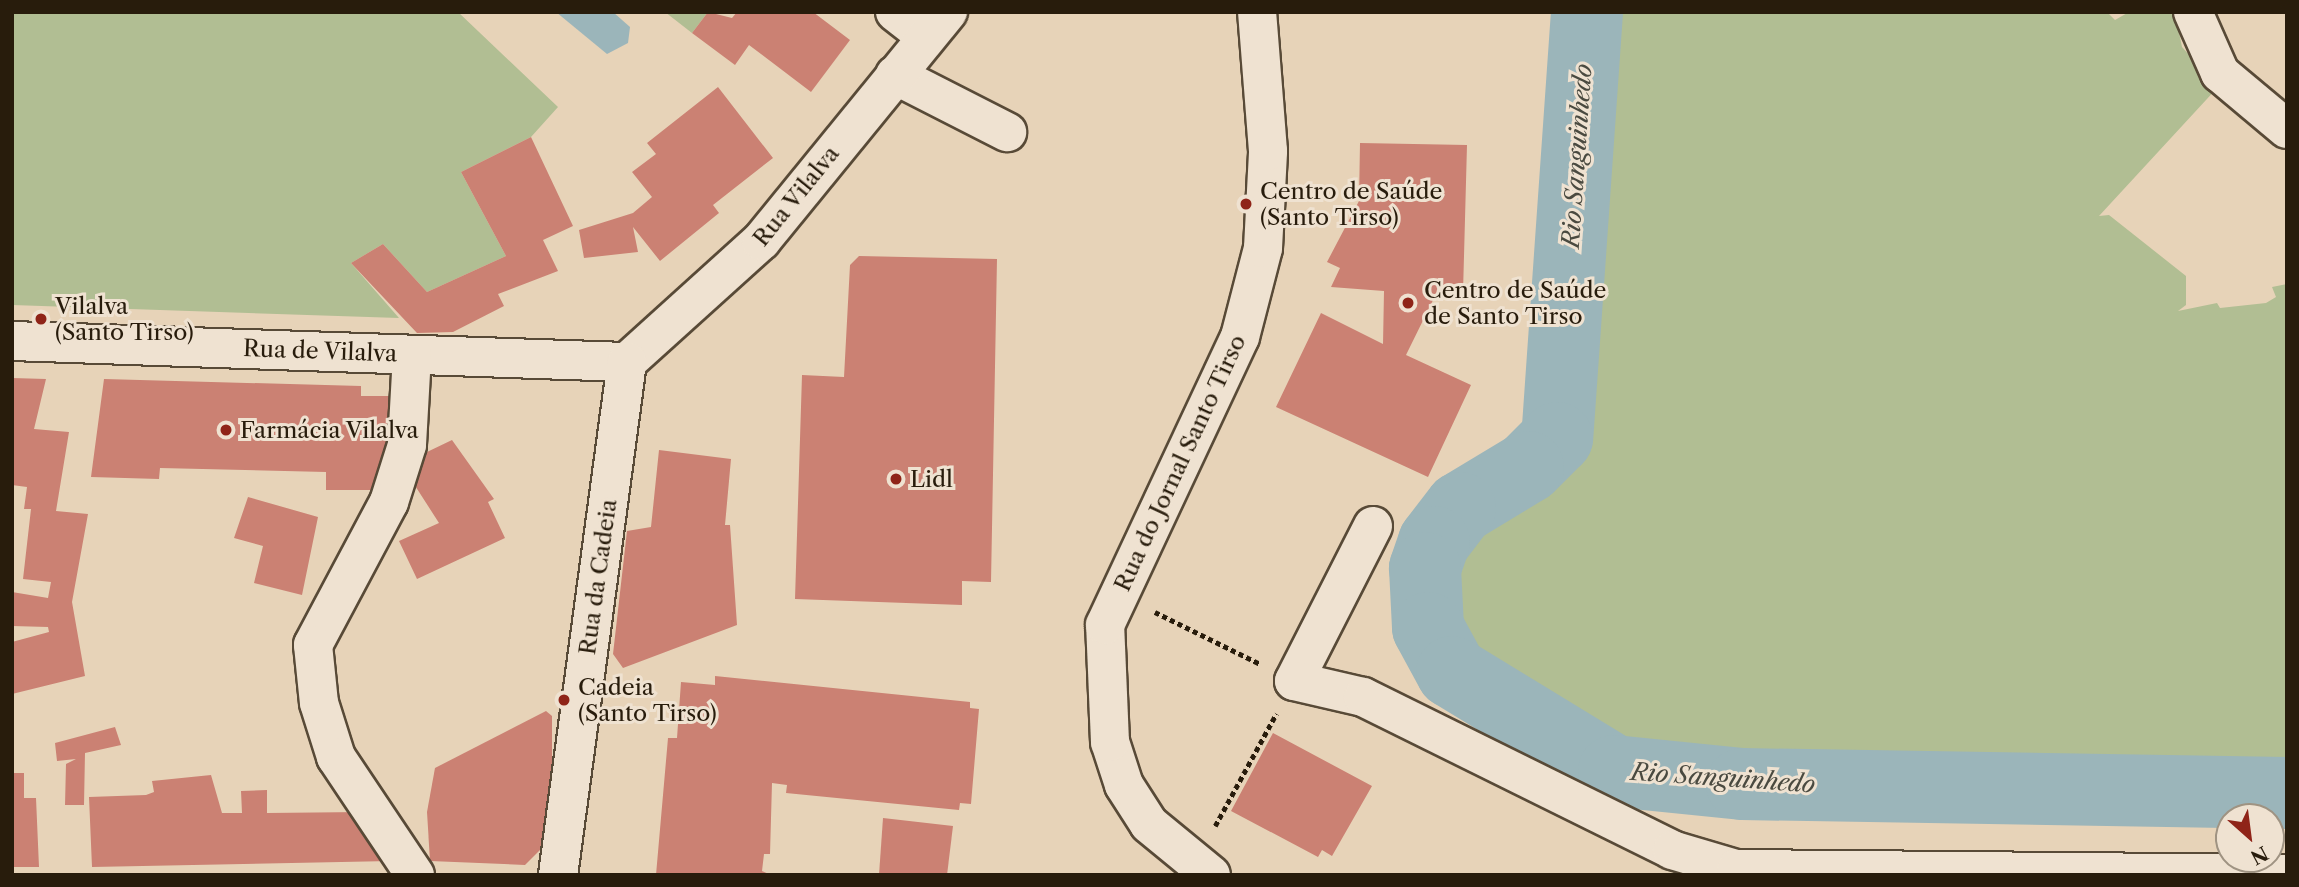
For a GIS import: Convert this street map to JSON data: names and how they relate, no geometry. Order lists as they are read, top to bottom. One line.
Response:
{"streets":{"street":["Rua Vilalva","Rua de Vilalva","Rua do Jornal Santo Tirso","Rua da Cadeia"]},"crossings":[["Rua Vilalva","Rua de Vilalva"],["Rua Vilalva","Rua da Cadeia"],["Rua de Vilalva","Rua da Cadeia"]],"water":["Rio Sanguinhedo"],"places":["Centro de Saúde (Santo Tirso)","Centro de Saúde de Santo Tirso","Vilalva (Santo Tirso)","Farmácia Vilalva","Lidl","Cadeia (Santo Tirso)"],"north":"bottom right"}
